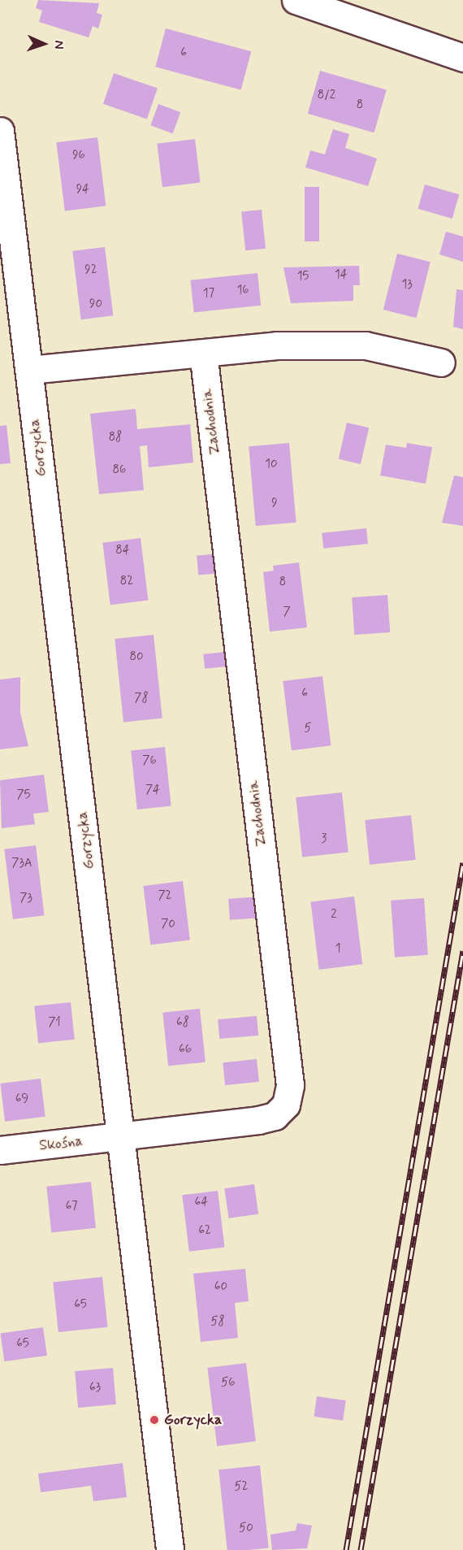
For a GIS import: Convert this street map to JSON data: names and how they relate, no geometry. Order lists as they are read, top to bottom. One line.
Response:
{"streets":{"street":["Zachodnia","Gorzycka","Skośna"]},"crossings":[["Zachodnia","Gorzycka"],["Zachodnia","Skośna"],["Gorzycka","Skośna"]],"places":["Gorzycka"],"house_numbers":["6","8/2","8","96","94","92","14","15","13","16","17","90","88","10","86","9","84","82","8","7","80","6","78","5","76","74","75","3","73A","72","73","2","70","1","71","68","66","69","64","67","62","60","65","58","65","56","63","52","50"],"north":"right"}
